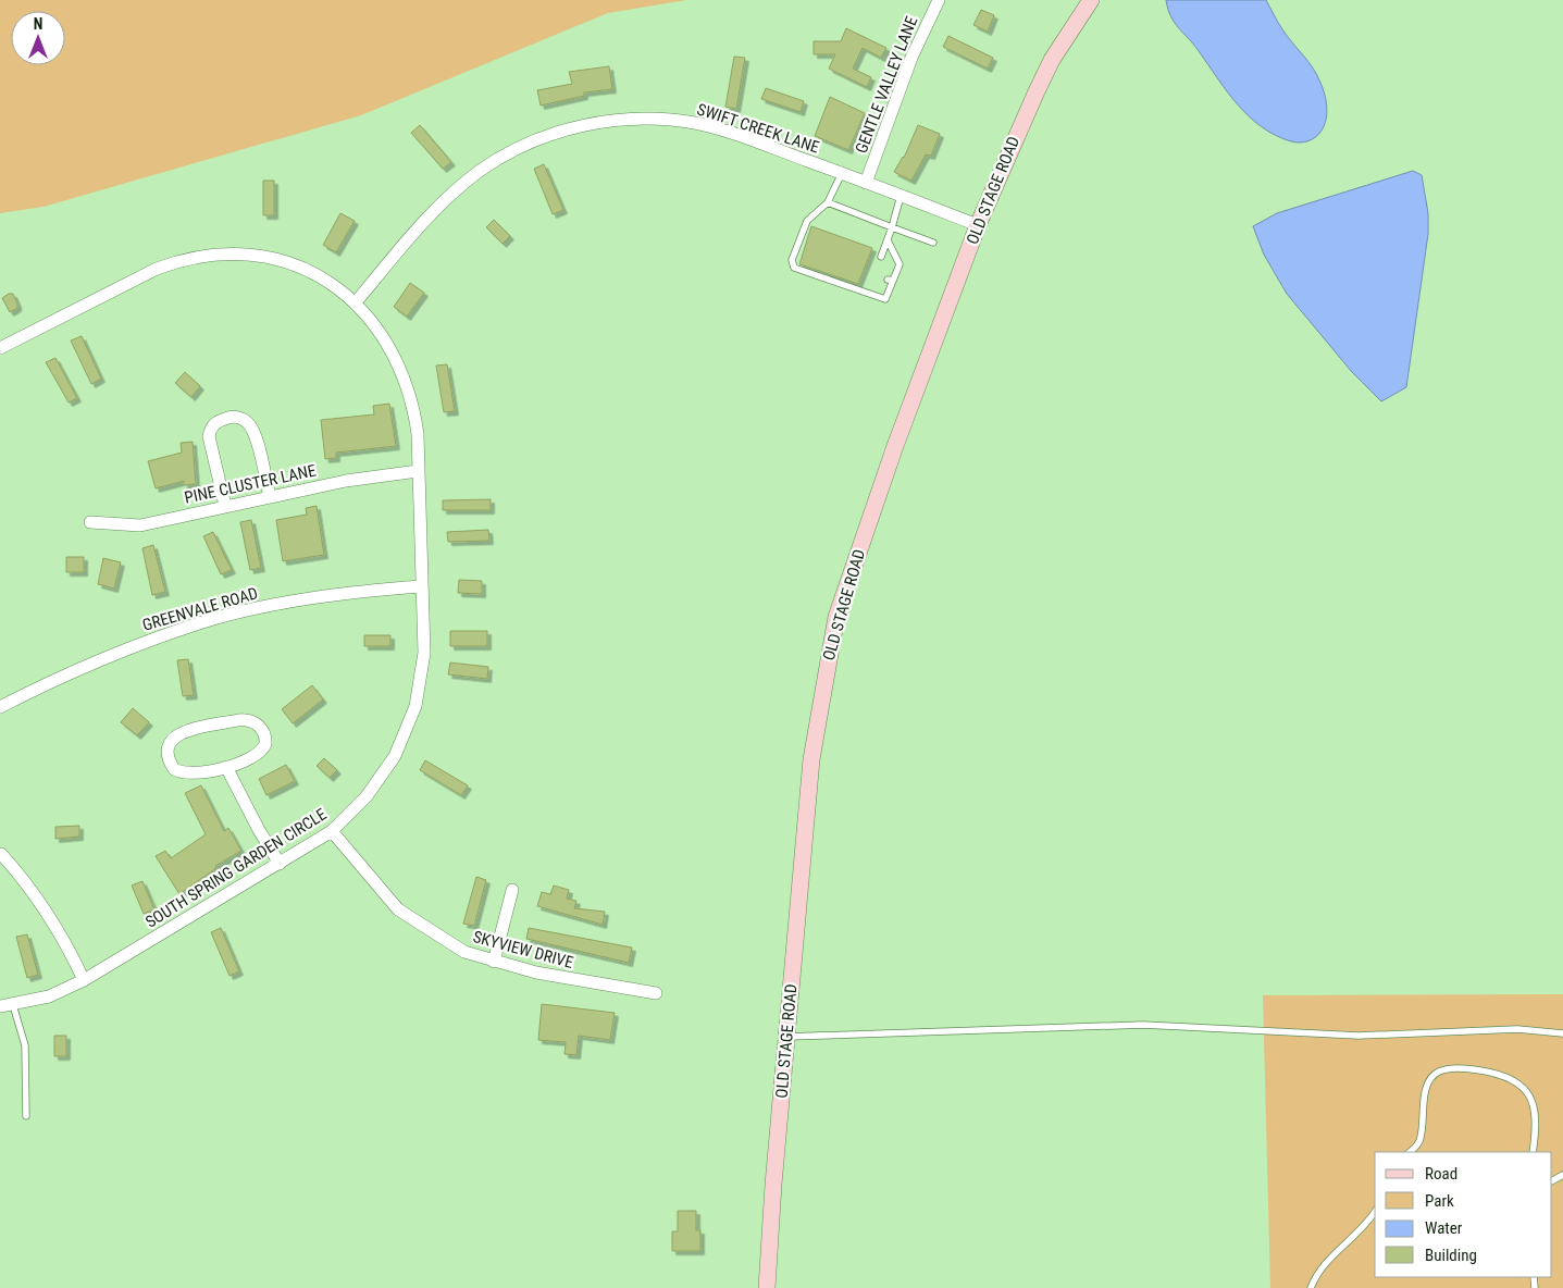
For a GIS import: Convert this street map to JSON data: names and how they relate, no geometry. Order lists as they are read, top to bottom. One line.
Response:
{"streets":{"main road":["OLD STAGE ROAD"],"street":["GENTLE VALLEY LANE","SWIFT CREEK LANE","PINE CLUSTER LANE","GREENVALE ROAD","SOUTH SPRING GARDEN CIRCLE","SKYVIEW DRIVE"]},"crossings":[["GENTLE VALLEY LANE","SWIFT CREEK LANE"],["SWIFT CREEK LANE","OLD STAGE ROAD"],["SWIFT CREEK LANE","SOUTH SPRING GARDEN CIRCLE"],["PINE CLUSTER LANE","SOUTH SPRING GARDEN CIRCLE"],["GREENVALE ROAD","SOUTH SPRING GARDEN CIRCLE"],["SOUTH SPRING GARDEN CIRCLE","SKYVIEW DRIVE"]],"legend":["Road","Park","Water","Building"],"north":"top"}
